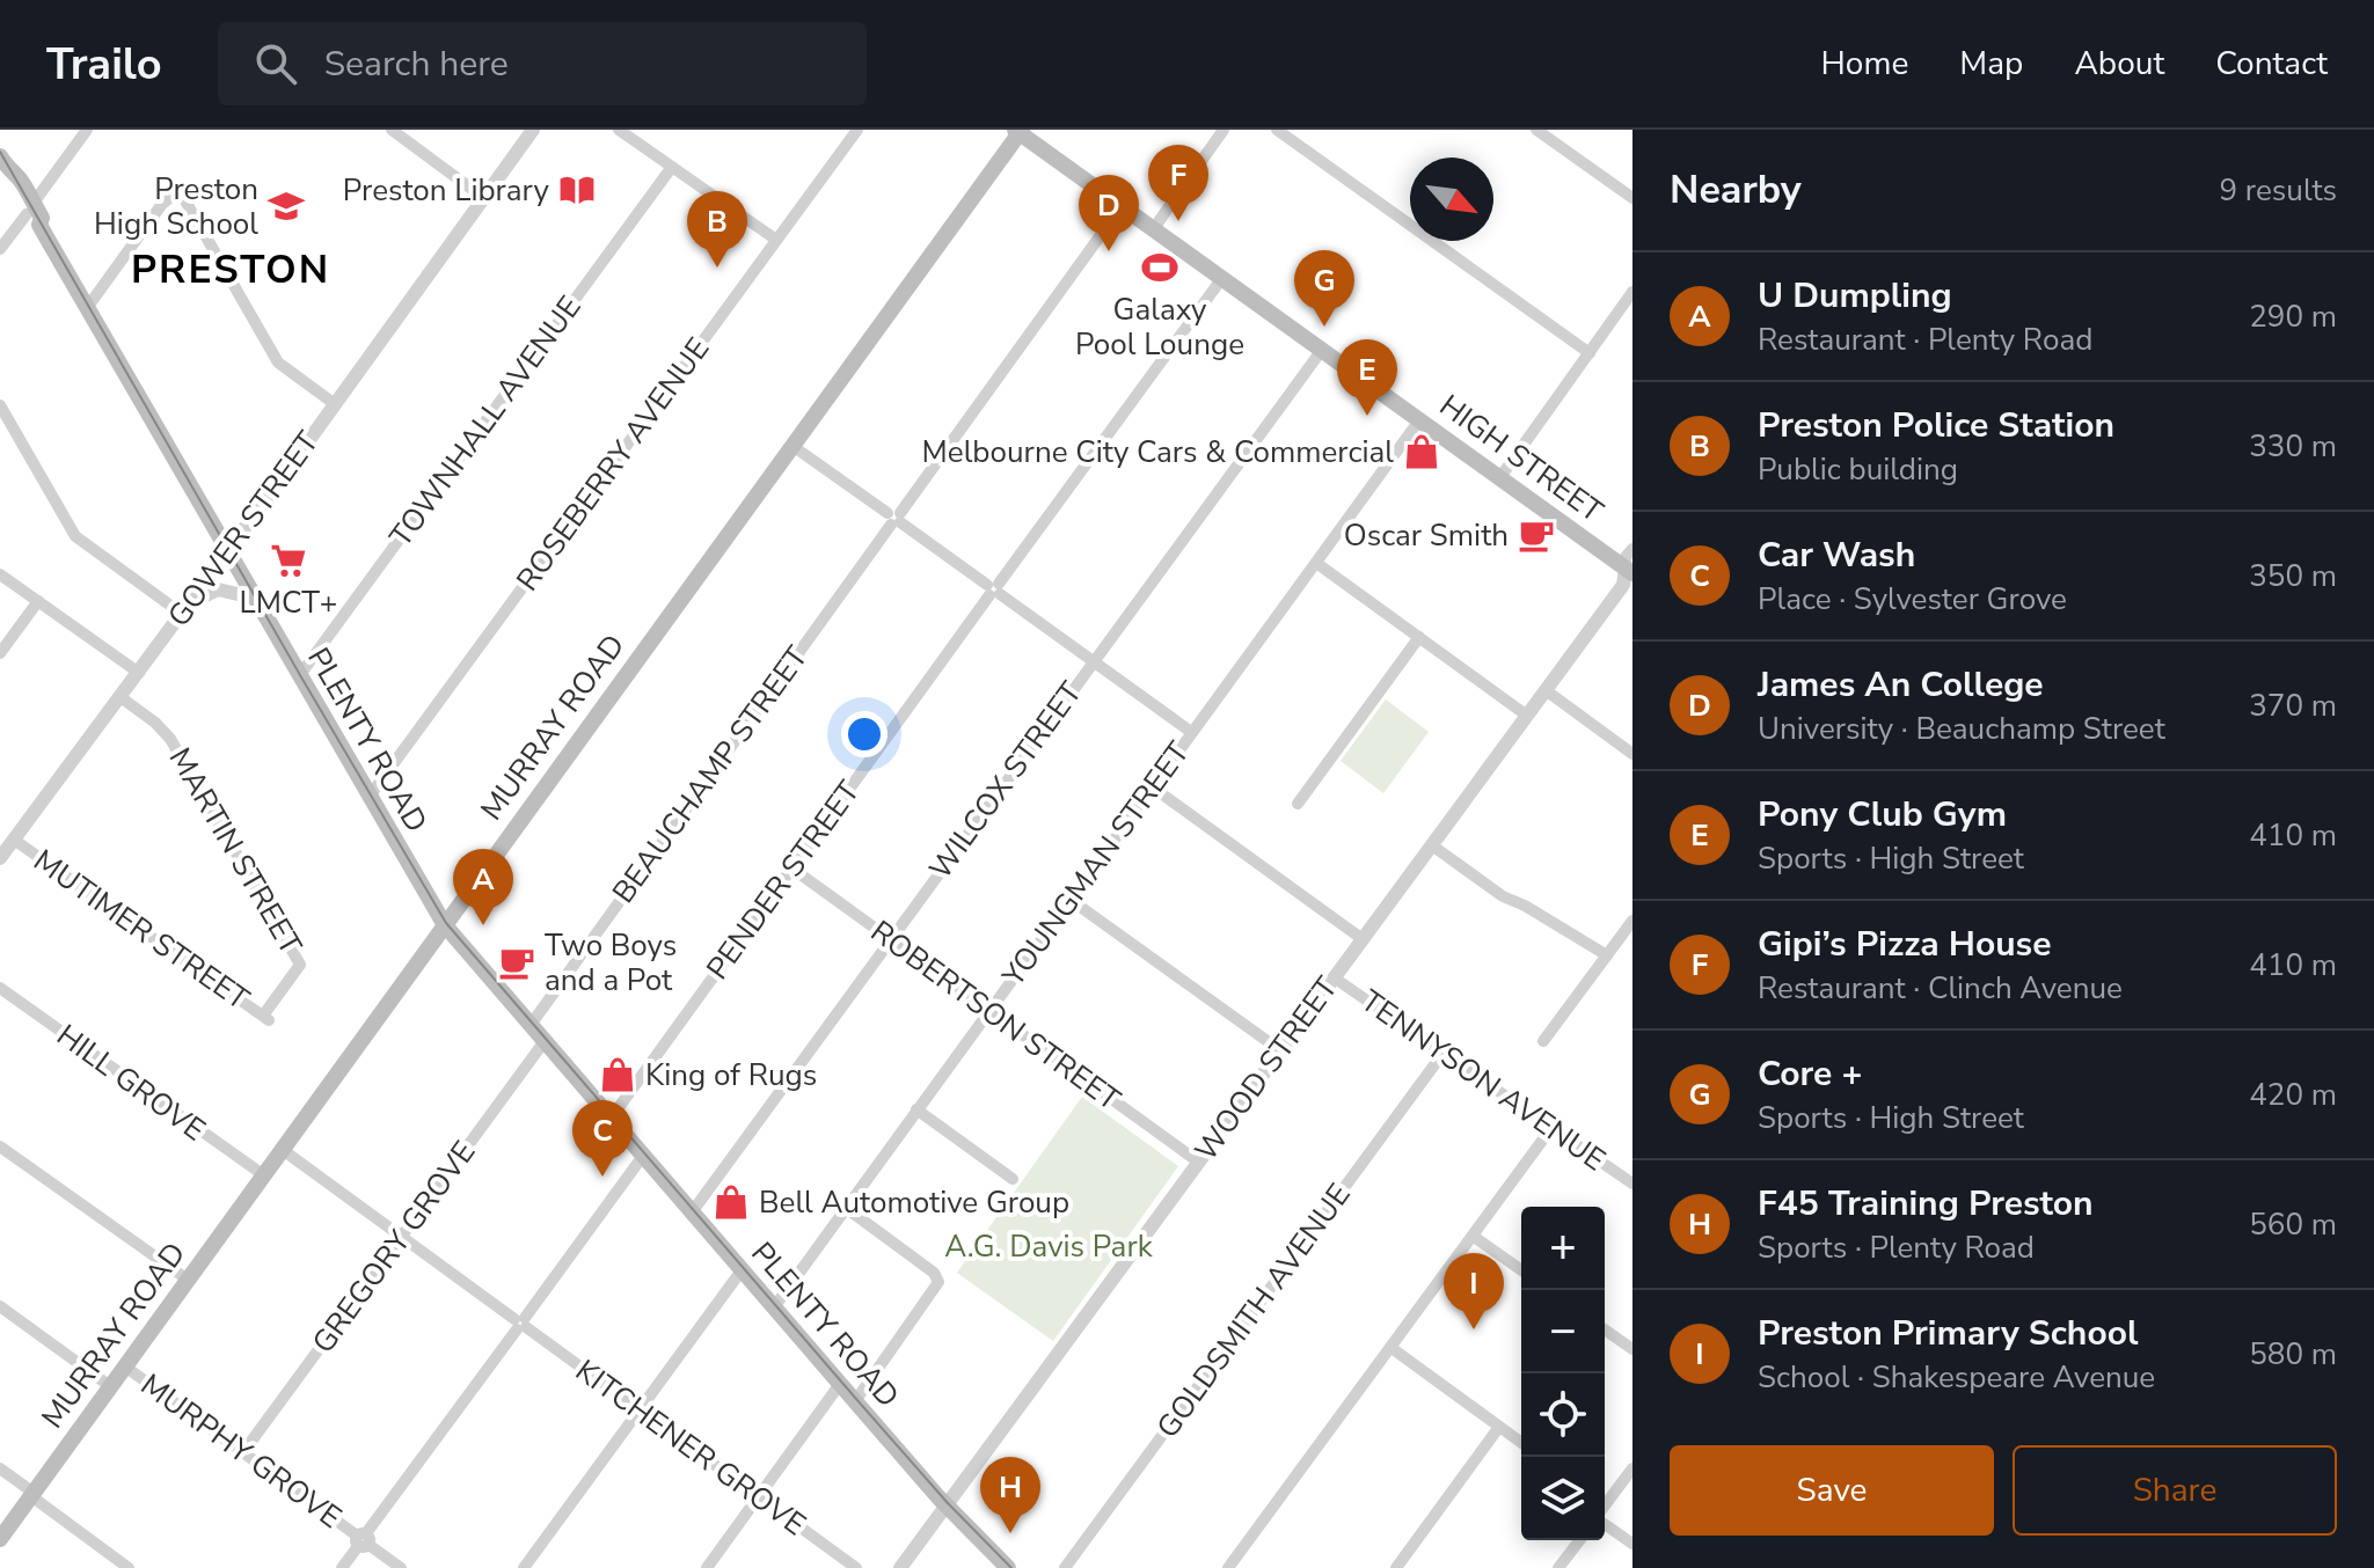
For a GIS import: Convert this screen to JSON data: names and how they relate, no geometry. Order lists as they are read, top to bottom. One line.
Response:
{"streets":{"main road":["HIGH STREET","MURRAY ROAD","PLENTY ROAD"],"street":["TOWNHALL AVENUE","ROSEBERRY AVENUE","GOWER STREET","BEAUCHAMP STREET","WILCOX STREET","MARTIN STREET","YOUNGMAN STREET","PENDER STREET","MUTIMER STREET","ROBERTSON STREET","WOOD STREET","TENNYSON AVENUE","HILL GROVE","GREGORY GROVE","GOLDSMITH AVENUE","KITCHENER GROVE","MURPHY GROVE"]},"crossings":[["TOWNHALL AVENUE","PLENTY ROAD"],["HIGH STREET","MURRAY ROAD"],["HIGH STREET","BEAUCHAMP STREET"],["HIGH STREET","WILCOX STREET"],["HIGH STREET","YOUNGMAN STREET"],["HIGH STREET","PENDER STREET"],["HIGH STREET","WOOD STREET"],["ROSEBERRY AVENUE","PLENTY ROAD"],["GOWER STREET","PLENTY ROAD"],["GOWER STREET","MARTIN STREET"],["GOWER STREET","MUTIMER STREET"],["MURRAY ROAD","PLENTY ROAD"],["MURRAY ROAD","HILL GROVE"],["MURRAY ROAD","KITCHENER GROVE"],["MURRAY ROAD","MURPHY GROVE"],["PLENTY ROAD","BEAUCHAMP STREET"],["PLENTY ROAD","WILCOX STREET"],["PLENTY ROAD","YOUNGMAN STREET"],["PLENTY ROAD","PENDER STREET"],["PLENTY ROAD","WOOD STREET"],["PLENTY ROAD","GREGORY GROVE"],["WILCOX STREET","ROBERTSON STREET"],["MARTIN STREET","MUTIMER STREET"],["YOUNGMAN STREET","ROBERTSON STREET"],["PENDER STREET","ROBERTSON STREET"],["ROBERTSON STREET","WOOD STREET"],["WOOD STREET","TENNYSON AVENUE"],["TENNYSON AVENUE","GOLDSMITH AVENUE"],["GREGORY GROVE","KITCHENER GROVE"],["GREGORY GROVE","MURPHY GROVE"]],"districts":["PRESTON"],"parks":["A.G. Davis Park"],"places":{"library":["Preston Library"],"school or university":["Preston High School"],"sports":["Galaxy Pool Lounge"],"shop":["Melbourne City Cars & Commercial","King of Rugs","Bell Automotive Group"],"cafe":["Oscar Smith","Two Boys and a Pot"],"supermarket":["LMCT+"]},"north":"bottom right","page":{"header":"Trailo","search":"Search here","nav":["Home","Map","About","Contact"],"heading":["Nearby","9 results"],"pins":["F","D","B","G","E","A","C","I","H"],"list":[{"mark":"A","name":"U Dumpling","note":"Restaurant · Plenty Road","value":"290 m"},{"mark":"B","name":"Preston Police Station","note":"Public building","value":"330 m"},{"mark":"C","name":"Car Wash","note":"Place · Sylvester Grove","value":"350 m"},{"mark":"D","name":"James An College","note":"University · Beauchamp Street","value":"370 m"},{"mark":"E","name":"Pony Club Gym","note":"Sports · High Street","value":"410 m"},{"mark":"F","name":"Gipi’s Pizza House","note":"Restaurant · Clinch Avenue","value":"410 m"},{"mark":"G","name":"Core +","note":"Sports · High Street","value":"420 m"},{"mark":"H","name":"F45 Training Preston","note":"Sports · Plenty Road","value":"560 m"},{"mark":"I","name":"Preston Primary School","note":"School · Shakespeare Avenue","value":"580 m"}],"map_buttons":["+","−"],"buttons":["Save","Share"]}}
